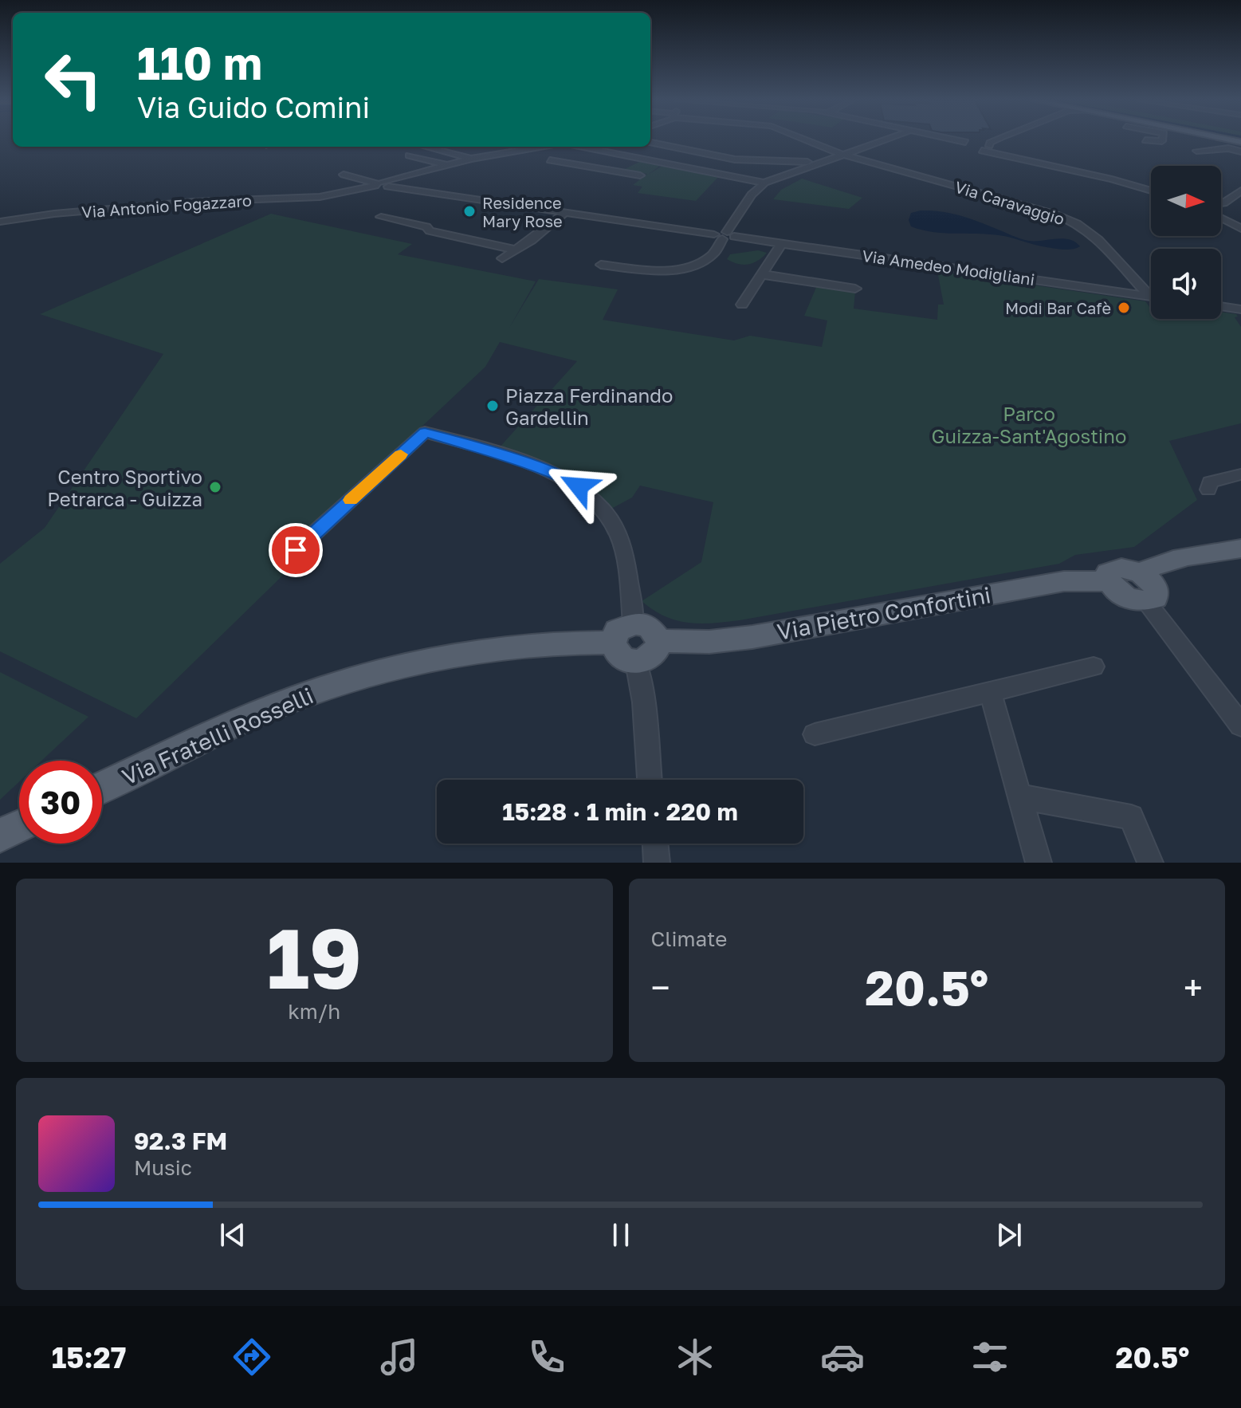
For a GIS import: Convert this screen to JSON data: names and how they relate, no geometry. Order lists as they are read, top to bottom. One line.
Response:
{"streets":{"main road":["Via Pietro Confortini","Via Fratelli Rosselli"],"street":["Via Caravaggio","Via Antonio Fogazzaro","Via Amedeo Modigliani"]},"crossings":[["Via Caravaggio","Via Amedeo Modigliani"],["Via Pietro Confortini","Via Fratelli Rosselli"]],"parks":["Parco Guizza-Sant'Agostino"],"places":["Residence Mary Rose","Modi Bar Cafè","Piazza Ferdinando Gardellin","Centro Sportivo Petrarca - Guizza"],"north":"right","page":{"turn":["110 m","Via Guido Comini"],"limit":"30","trip":"15:28 · 1 min · 220 m","tile":[["19","km/h"],"Climate"],"heat":["−","20.5°","+"],"song":["92.3 FM","Music"],"tabs":["15:27","20.5°"]}}
